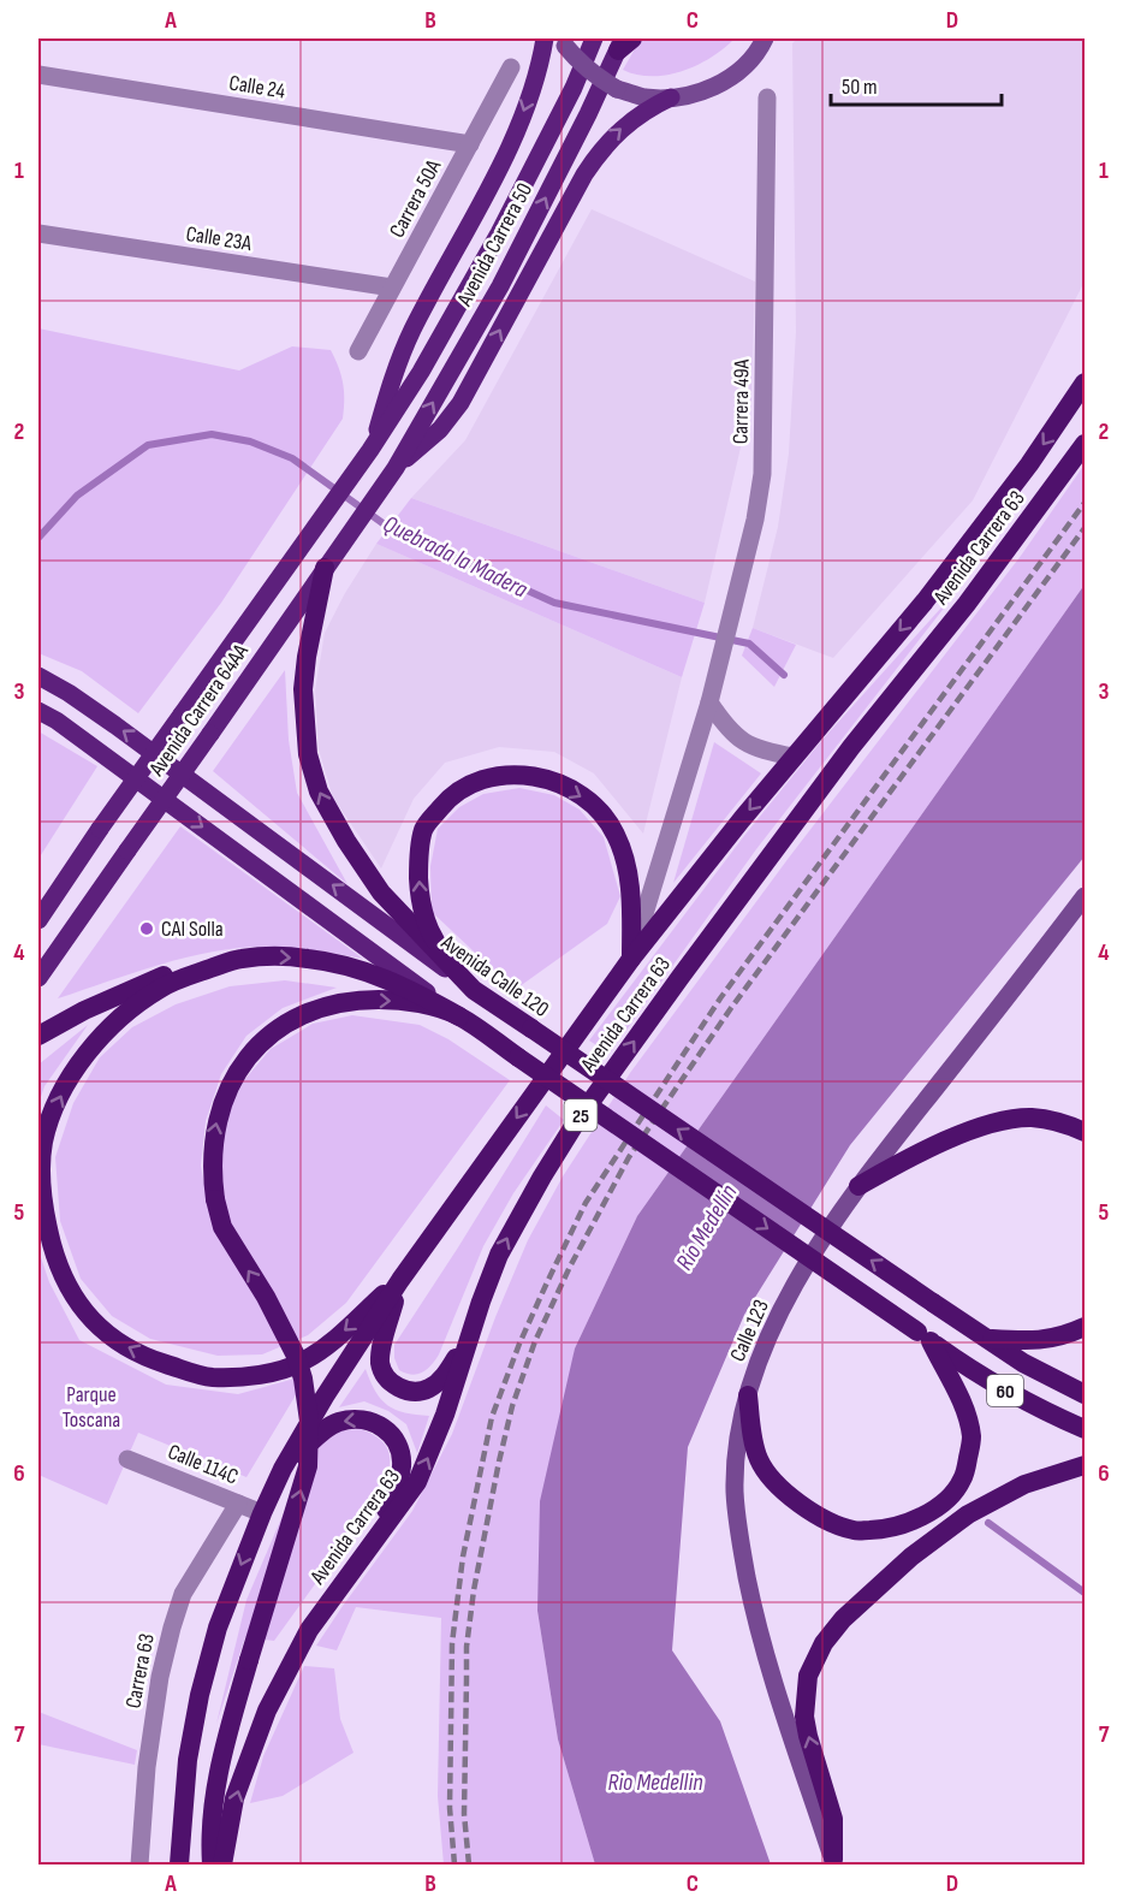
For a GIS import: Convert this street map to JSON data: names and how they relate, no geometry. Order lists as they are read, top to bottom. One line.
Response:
{"streets":{"highway":["Avenida Carrera 63","Avenida Calle 120","25","60"],"main road":["Avenida Carrera 50","Avenida Carrera 64AA","Calle 123"],"street":["Calle 24","Carrera 50A","Calle 23A","Carrera 49A","Calle 114C","Carrera 63"]},"crossings":[["Calle 24","Carrera 50A"],["Carrera 50A","Calle 23A"],["Avenida Carrera 50","Avenida Carrera 64AA"],["Carrera 49A","Avenida Carrera 63"],["Avenida Carrera 63","60"],["Avenida Carrera 63","Calle 114C"],["Avenida Calle 120","60"],["Calle 114C","Carrera 63"]],"water":["Quebrada la Madera","Río Medellín","Rio Medellin"],"parks":["Parque Toscana"],"places":["CAI Solla"],"scale_bar":"50 m","grid":{"columns":["A","B","C","D"],"rows":["1","2","3","4","5","6","7"]}}
